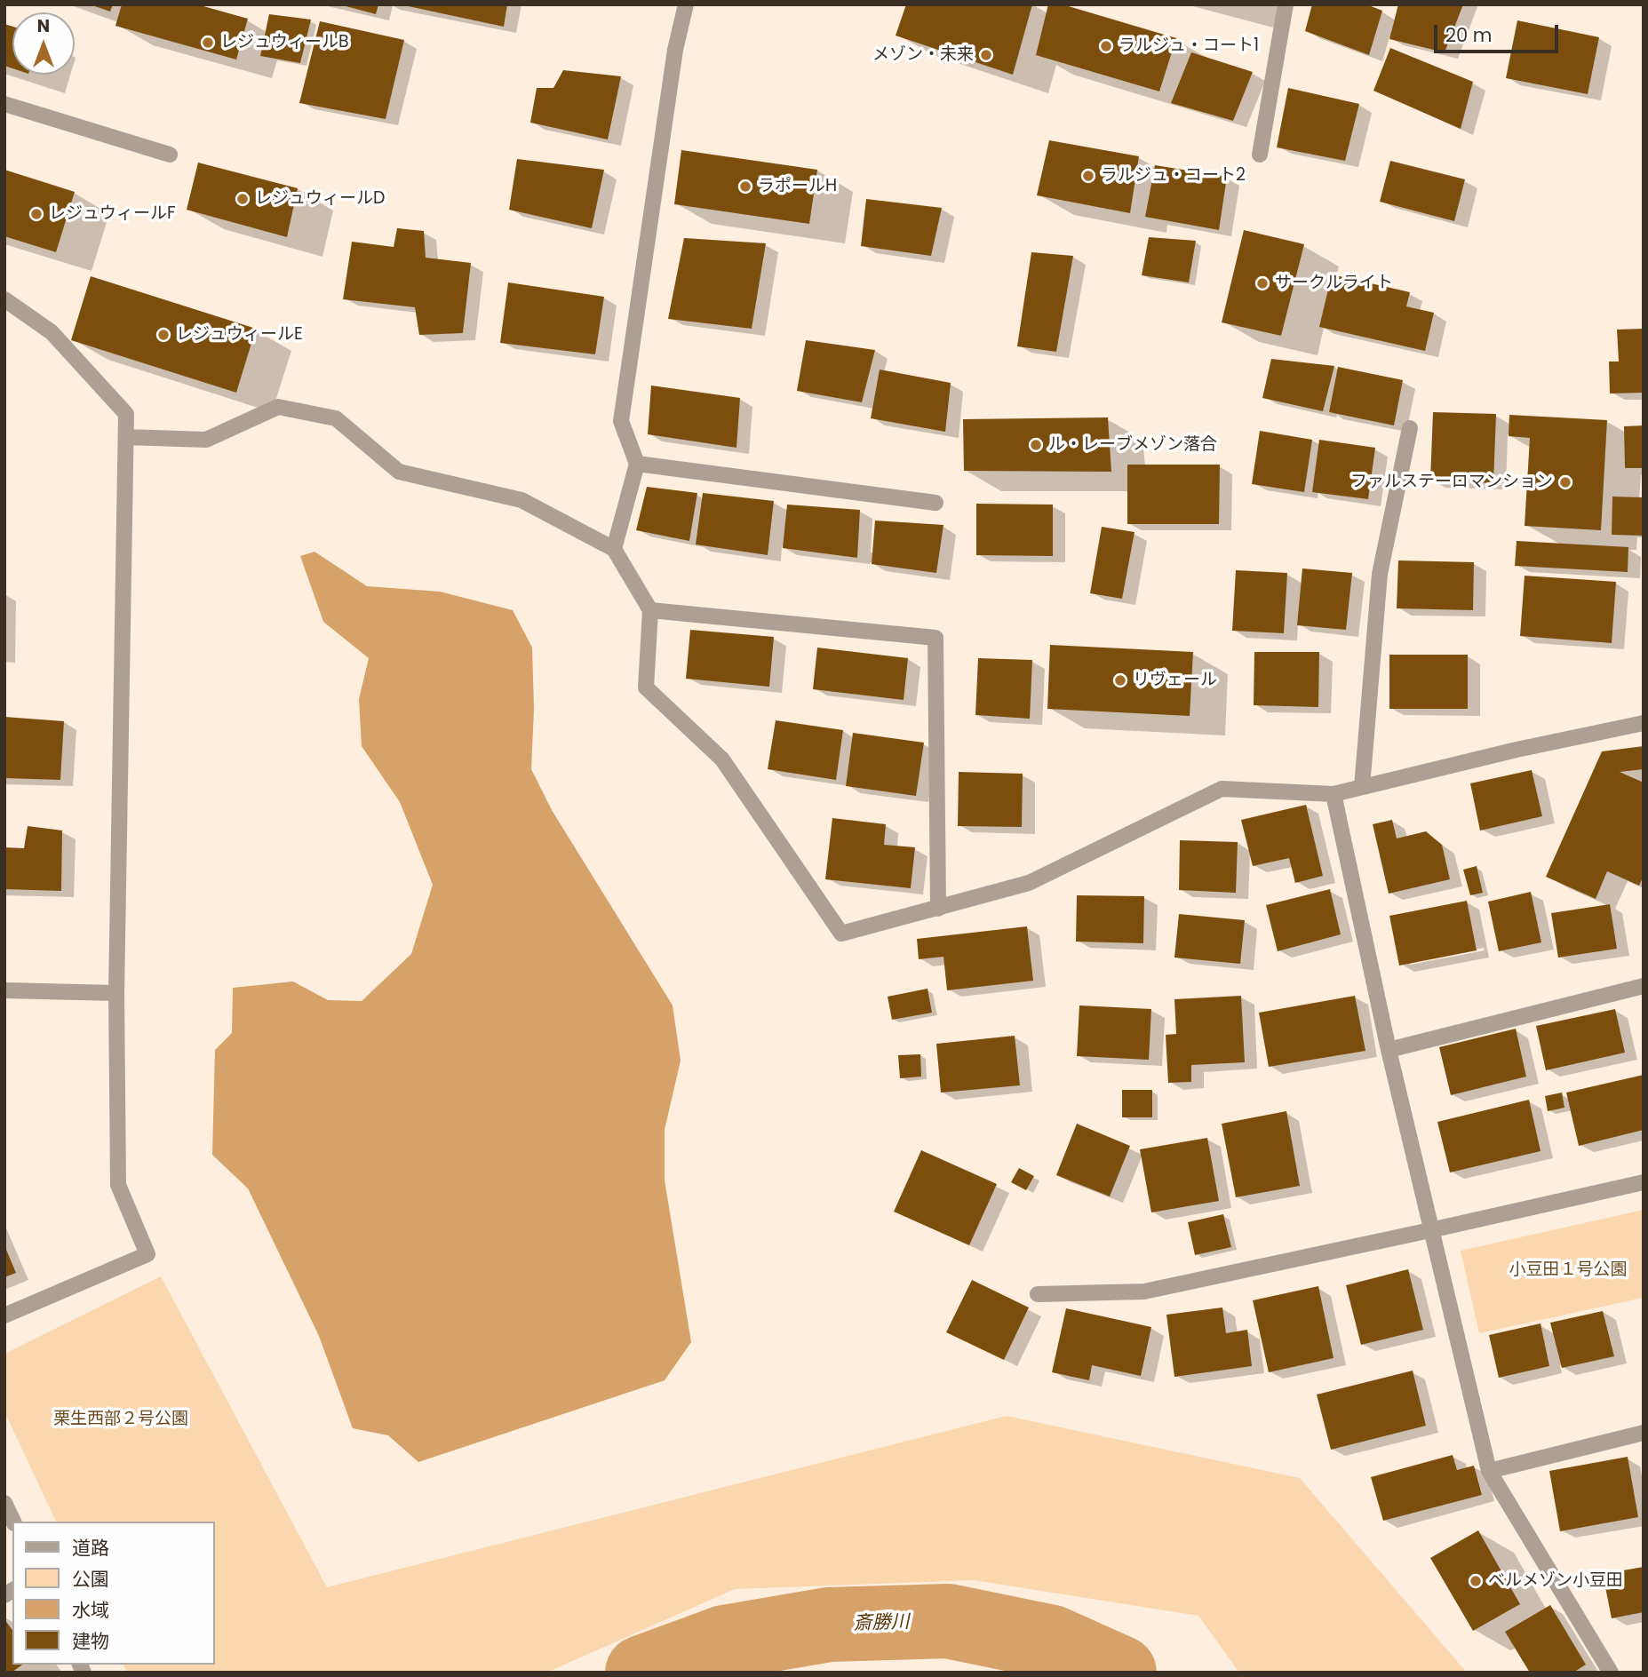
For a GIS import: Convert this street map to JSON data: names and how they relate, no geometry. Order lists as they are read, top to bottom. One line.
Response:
{"water":["斎勝川"],"parks":["小豆田１号公園","栗生西部２号公園"],"places":["レジュウィールB","ラルジュ・コート1","メゾン・未来","ラルジュ・コート2","ラポールH","レジュウィールD","レジュウィールF","サークルライト","レジュウィールE","ル・レーブメゾン落合","ファルステーロマンション","リヴェール","ベルメゾン小豆田"],"legend":["道路","公園","水域","建物"],"scale_bar":"20 m","north":"top"}
